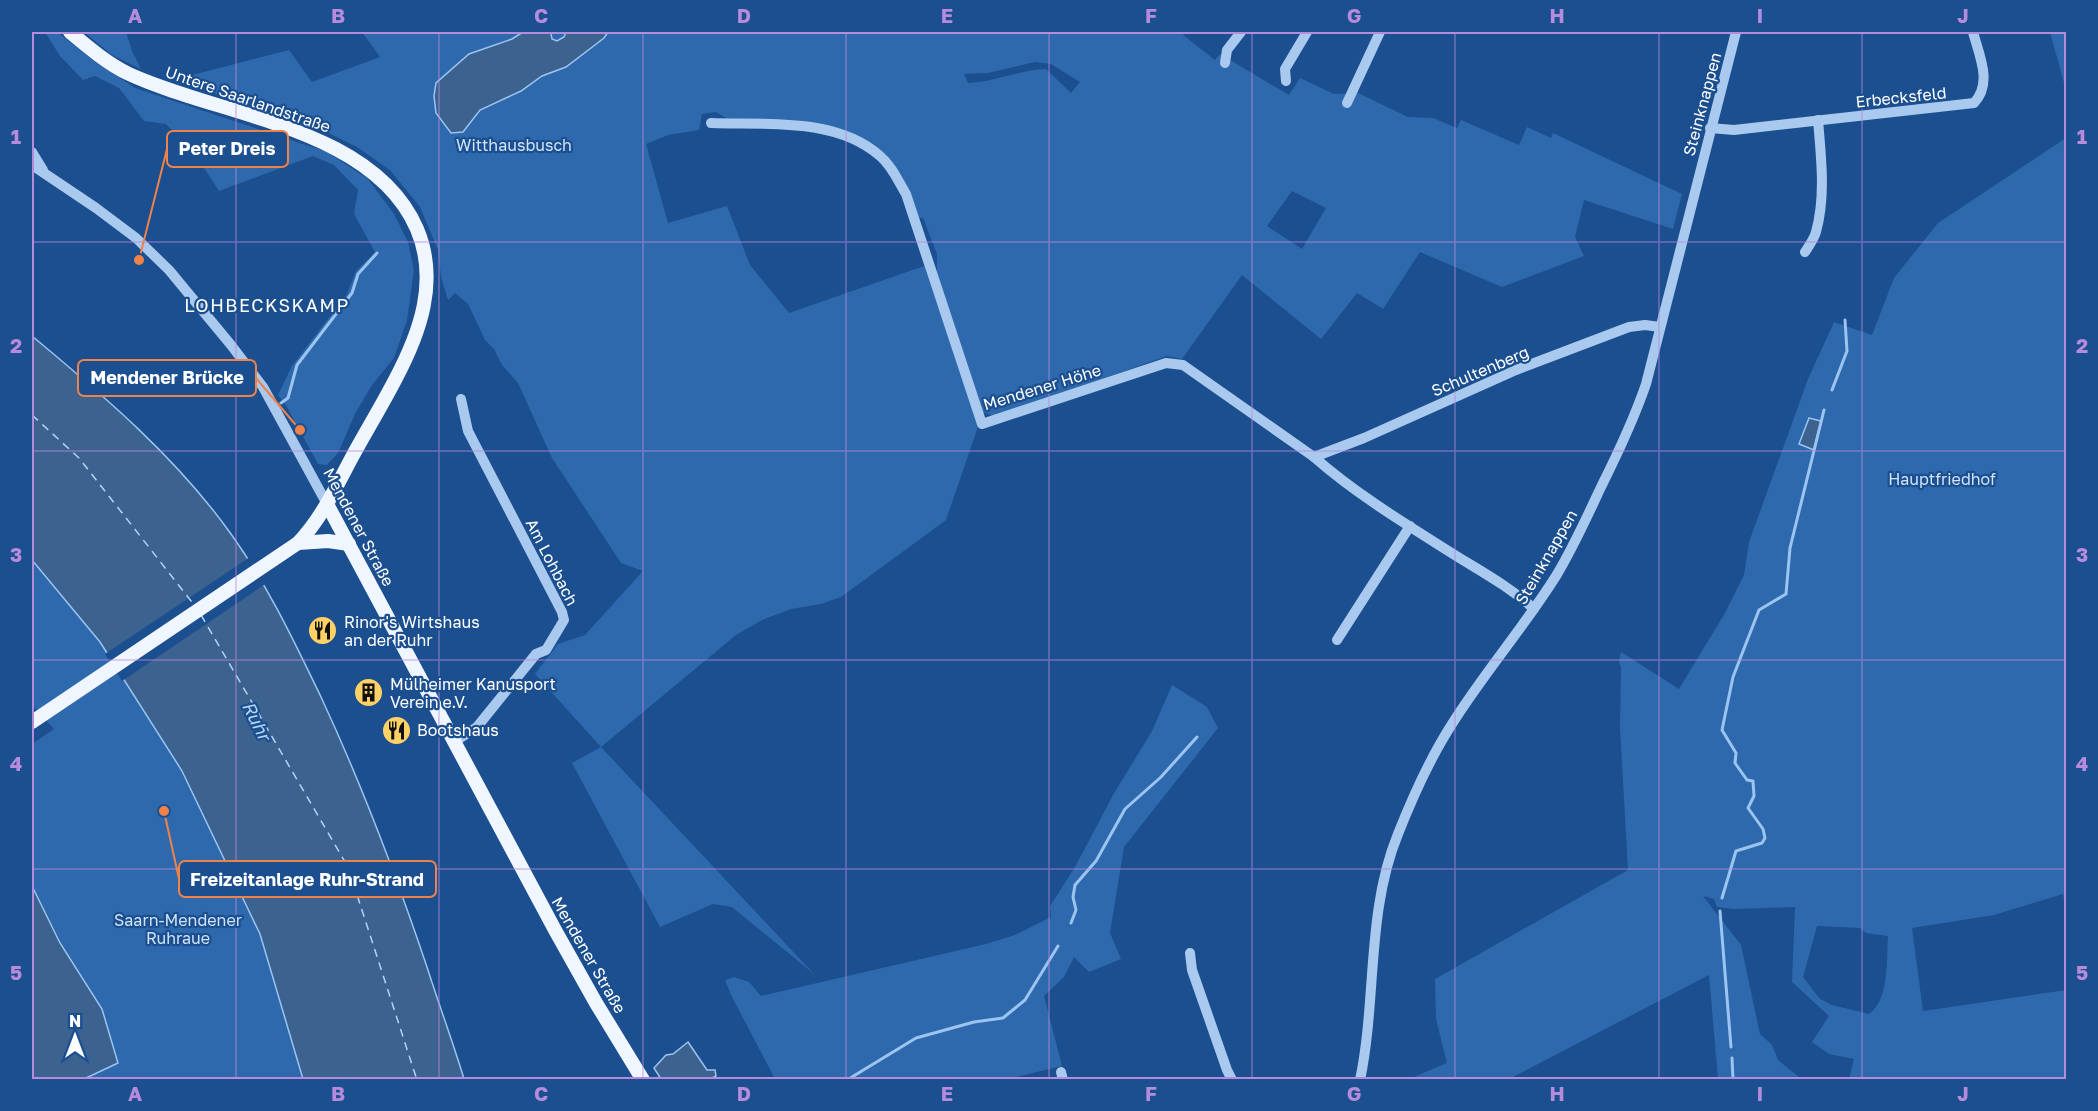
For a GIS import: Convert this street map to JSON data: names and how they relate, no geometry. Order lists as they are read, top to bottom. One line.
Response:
{"streets":{"main road":["Untere Saarlandstraße","Mendener Straße"],"street":["Erbecksfeld","Steinknappen","Schultenberg","Mendener Höhe","Am Lohbach"]},"crossings":[["Erbecksfeld","Steinknappen"],["Untere Saarlandstraße","Mendener Straße"],["Steinknappen","Schultenberg"],["Steinknappen","Mendener Höhe"],["Schultenberg","Mendener Höhe"],["Mendener Straße","Am Lohbach"]],"districts":["LOHBECKSKAMP"],"water":["Ruhr"],"parks":["Witthausbusch","Hauptfriedhof","Saarn-Mendener Ruhraue"],"places":{"other":["Peter Dreis","Mendener Brücke","Freizeitanlage Ruhr-Strand"],"restaurant":["Rinor's Wirtshaus an der Ruhr","Bootshaus"],"building":["Mülheimer Kanusport Verein e.V."]},"north":"top","grid":{"columns":["A","B","C","D","E","F","G","H","I","J"],"rows":["1","2","3","4","5"]}}
